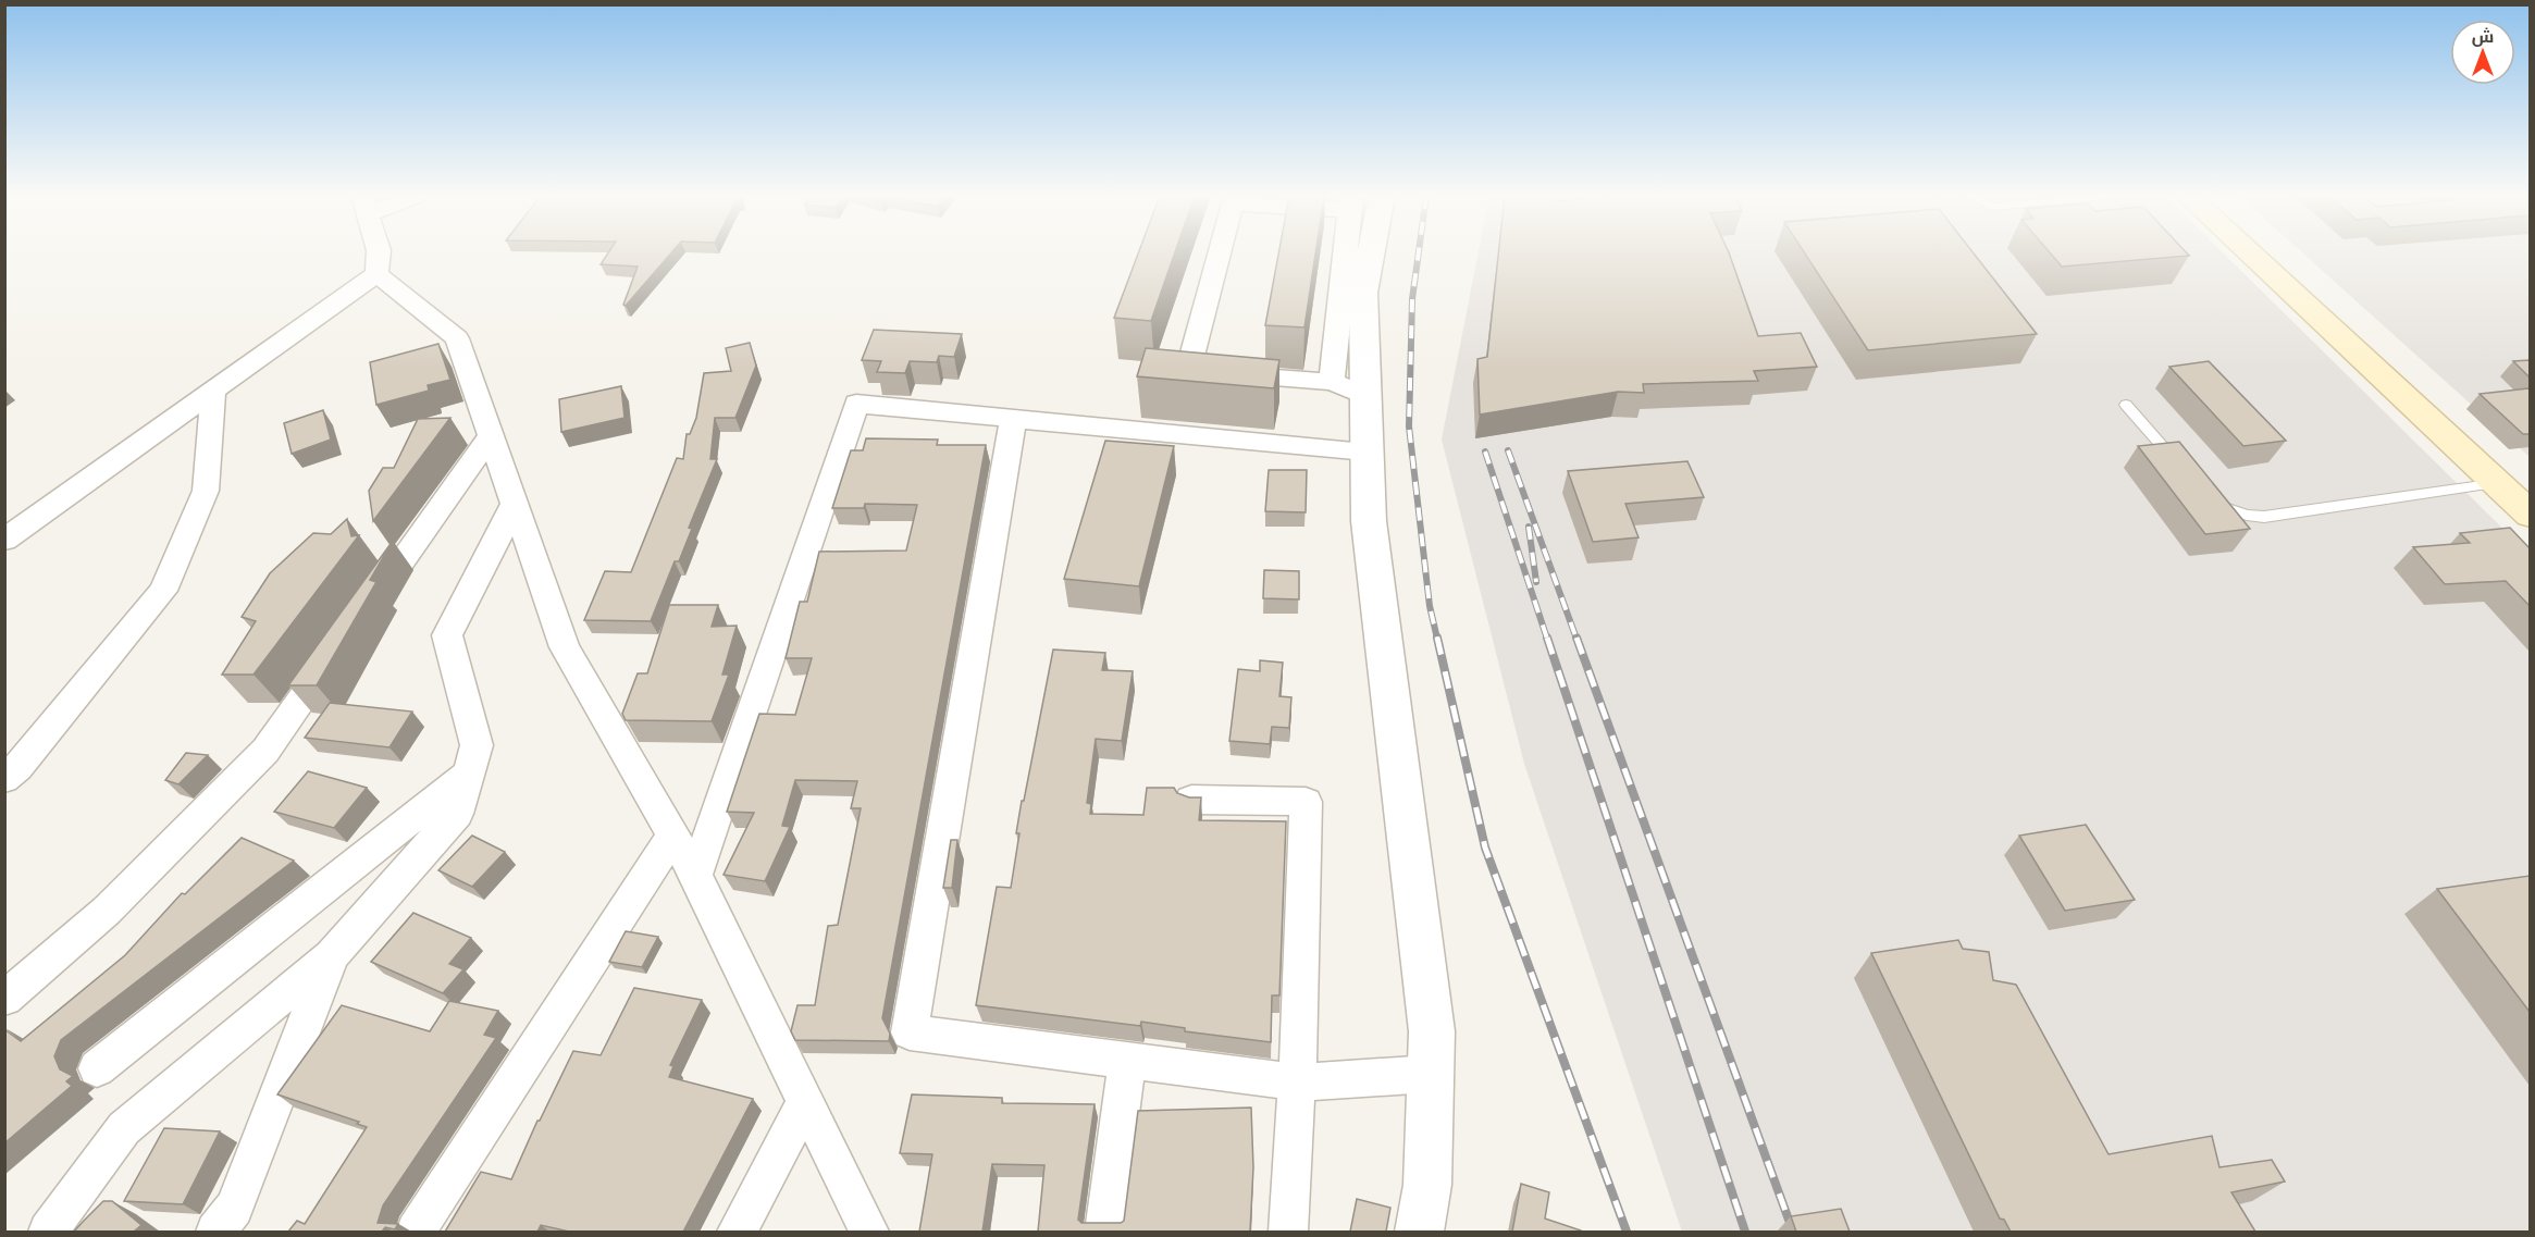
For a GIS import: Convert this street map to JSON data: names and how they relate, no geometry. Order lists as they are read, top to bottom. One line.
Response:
{"north":"top"}
